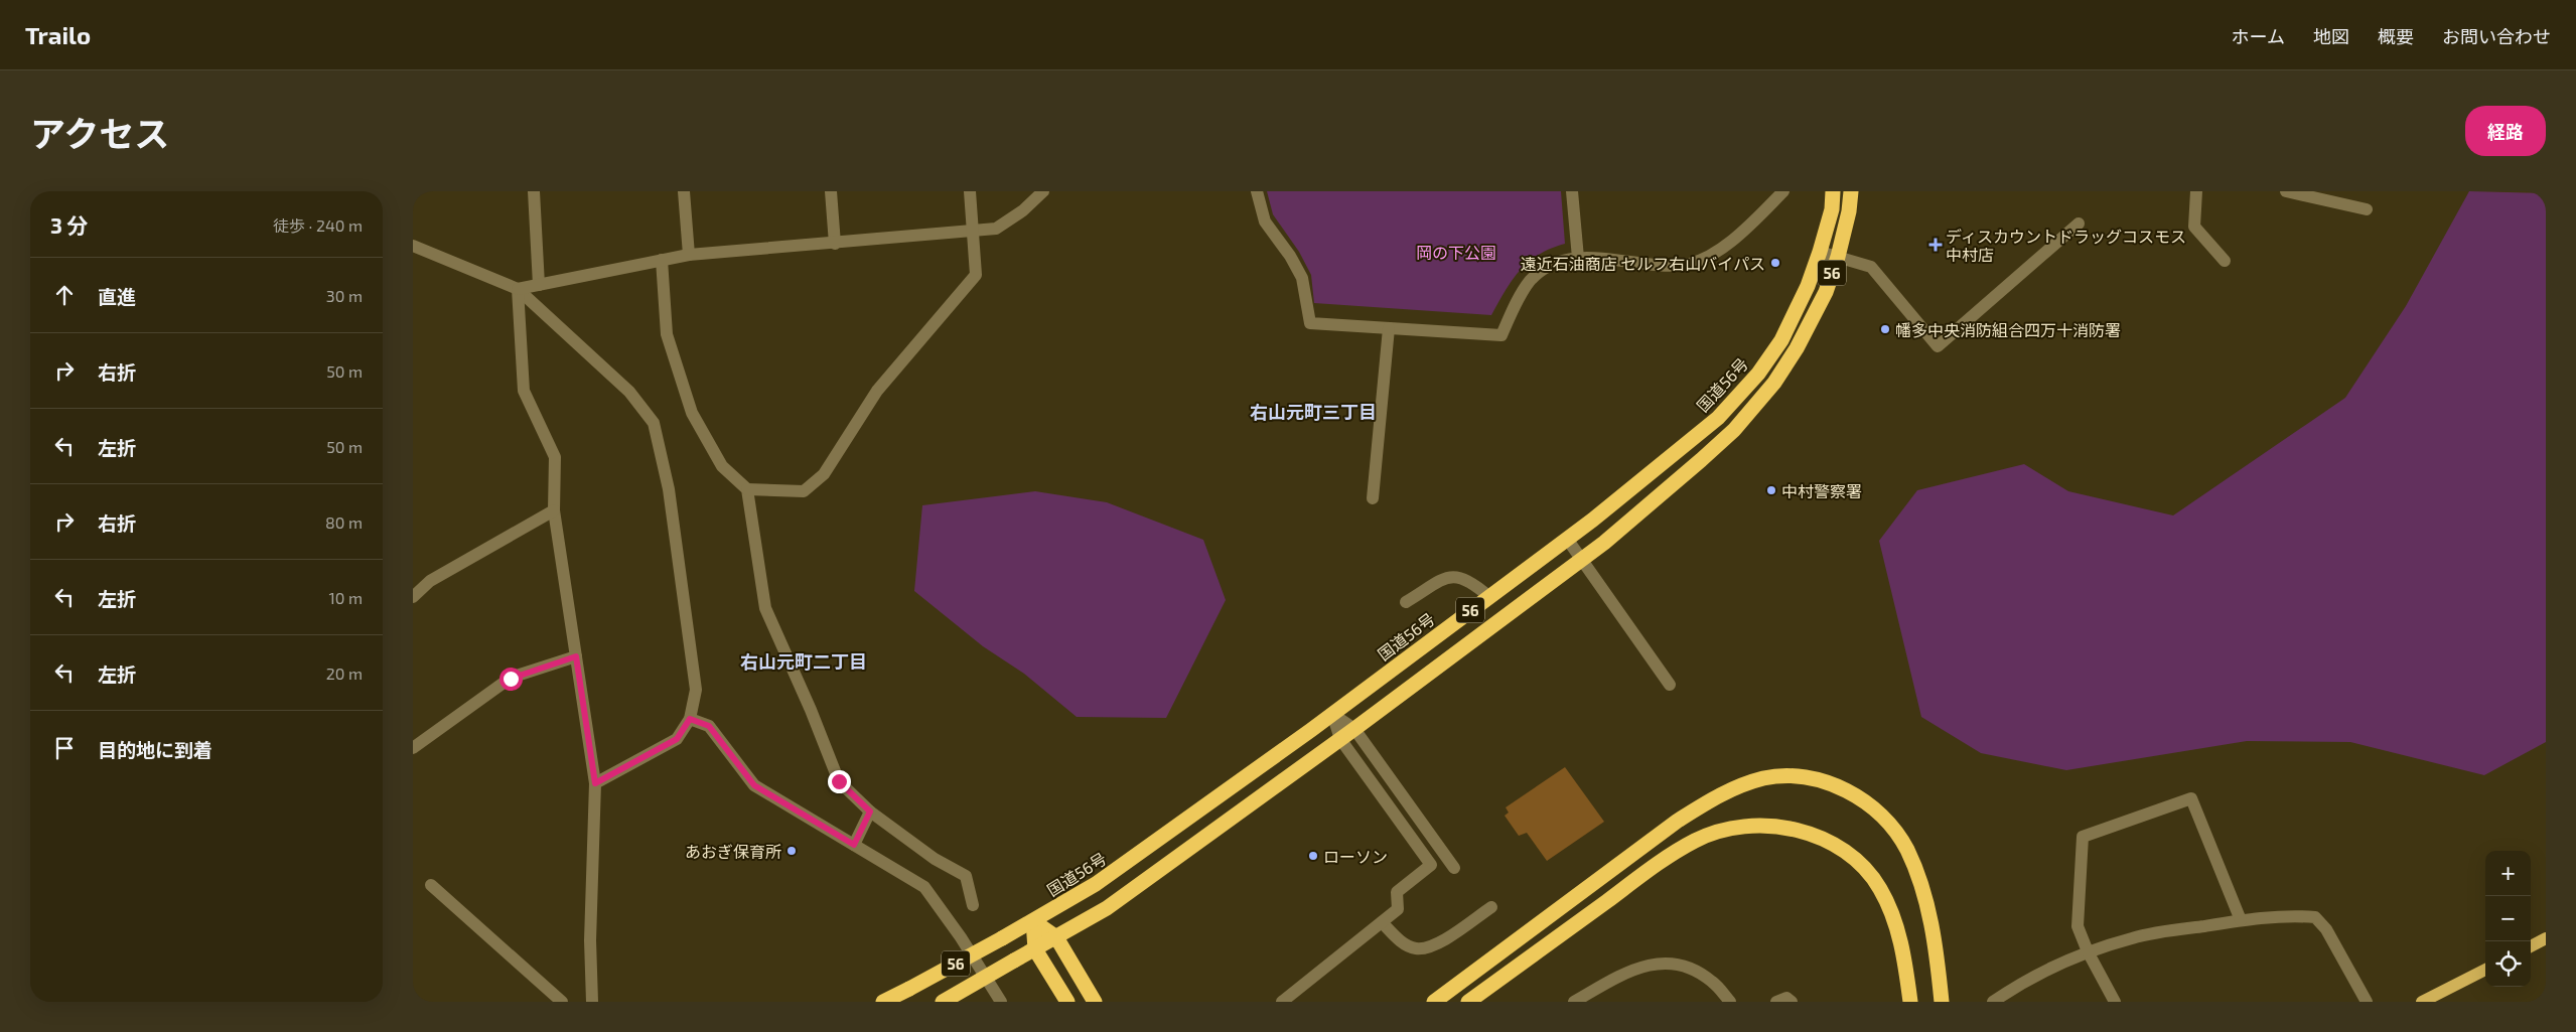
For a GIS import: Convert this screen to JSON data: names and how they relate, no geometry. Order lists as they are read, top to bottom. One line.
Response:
{"streets":{"highway":["56","国道56号"]},"districts":["右山元町三丁目","右山元町二丁目"],"parks":["岡の下公園"],"places":{"health":["ディスカウントドラッグコスモス 中村店"],"other":["遠近石油商店 セルフ右山バイパス","幡多中央消防組合四万十消防署","中村警察署","あおぎ保育所","ローソン"]},"page":{"header":"Trailo","nav":["ホーム","地図","概要","お問い合わせ"],"title":"アクセス","buttons":"経路","heading":["3 分","徒歩 · 240 m"],"list":[["直進","30 m"],["右折","50 m"],["左折","50 m"],["右折","80 m"],["左折","10 m"],["左折","20 m"],"目的地に到着"],"map_buttons":["+","−"]}}
